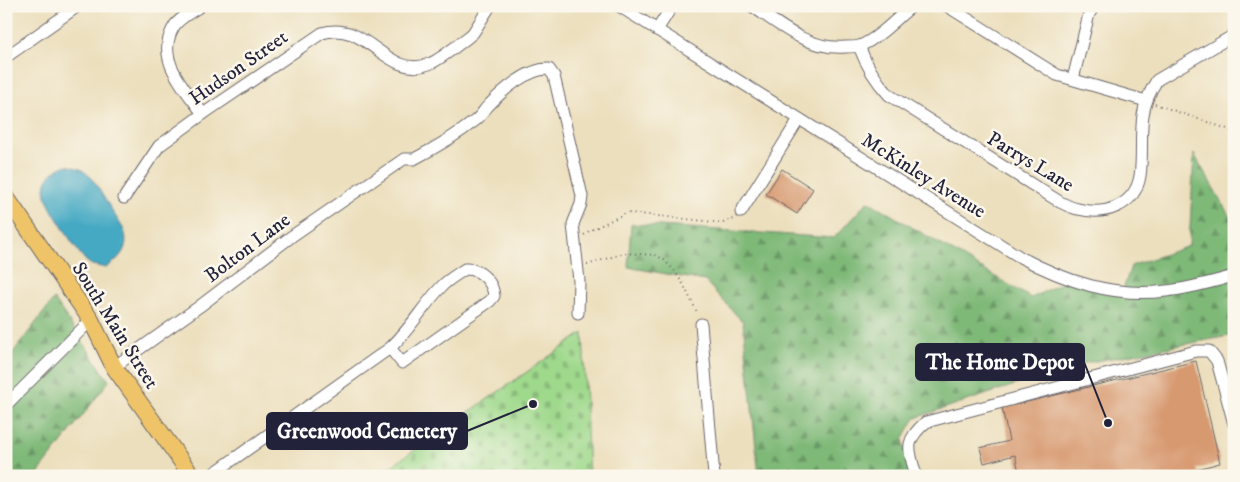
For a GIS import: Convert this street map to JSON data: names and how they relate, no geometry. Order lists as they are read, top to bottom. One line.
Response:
{"streets":{"highway":["South Main Street"],"street":["Hudson Street","Parrys Lane","McKinley Avenue","Bolton Lane"]},"crossings":[["Bolton Lane","South Main Street"]],"places":["Greenwood Cemetery","The Home Depot"]}
